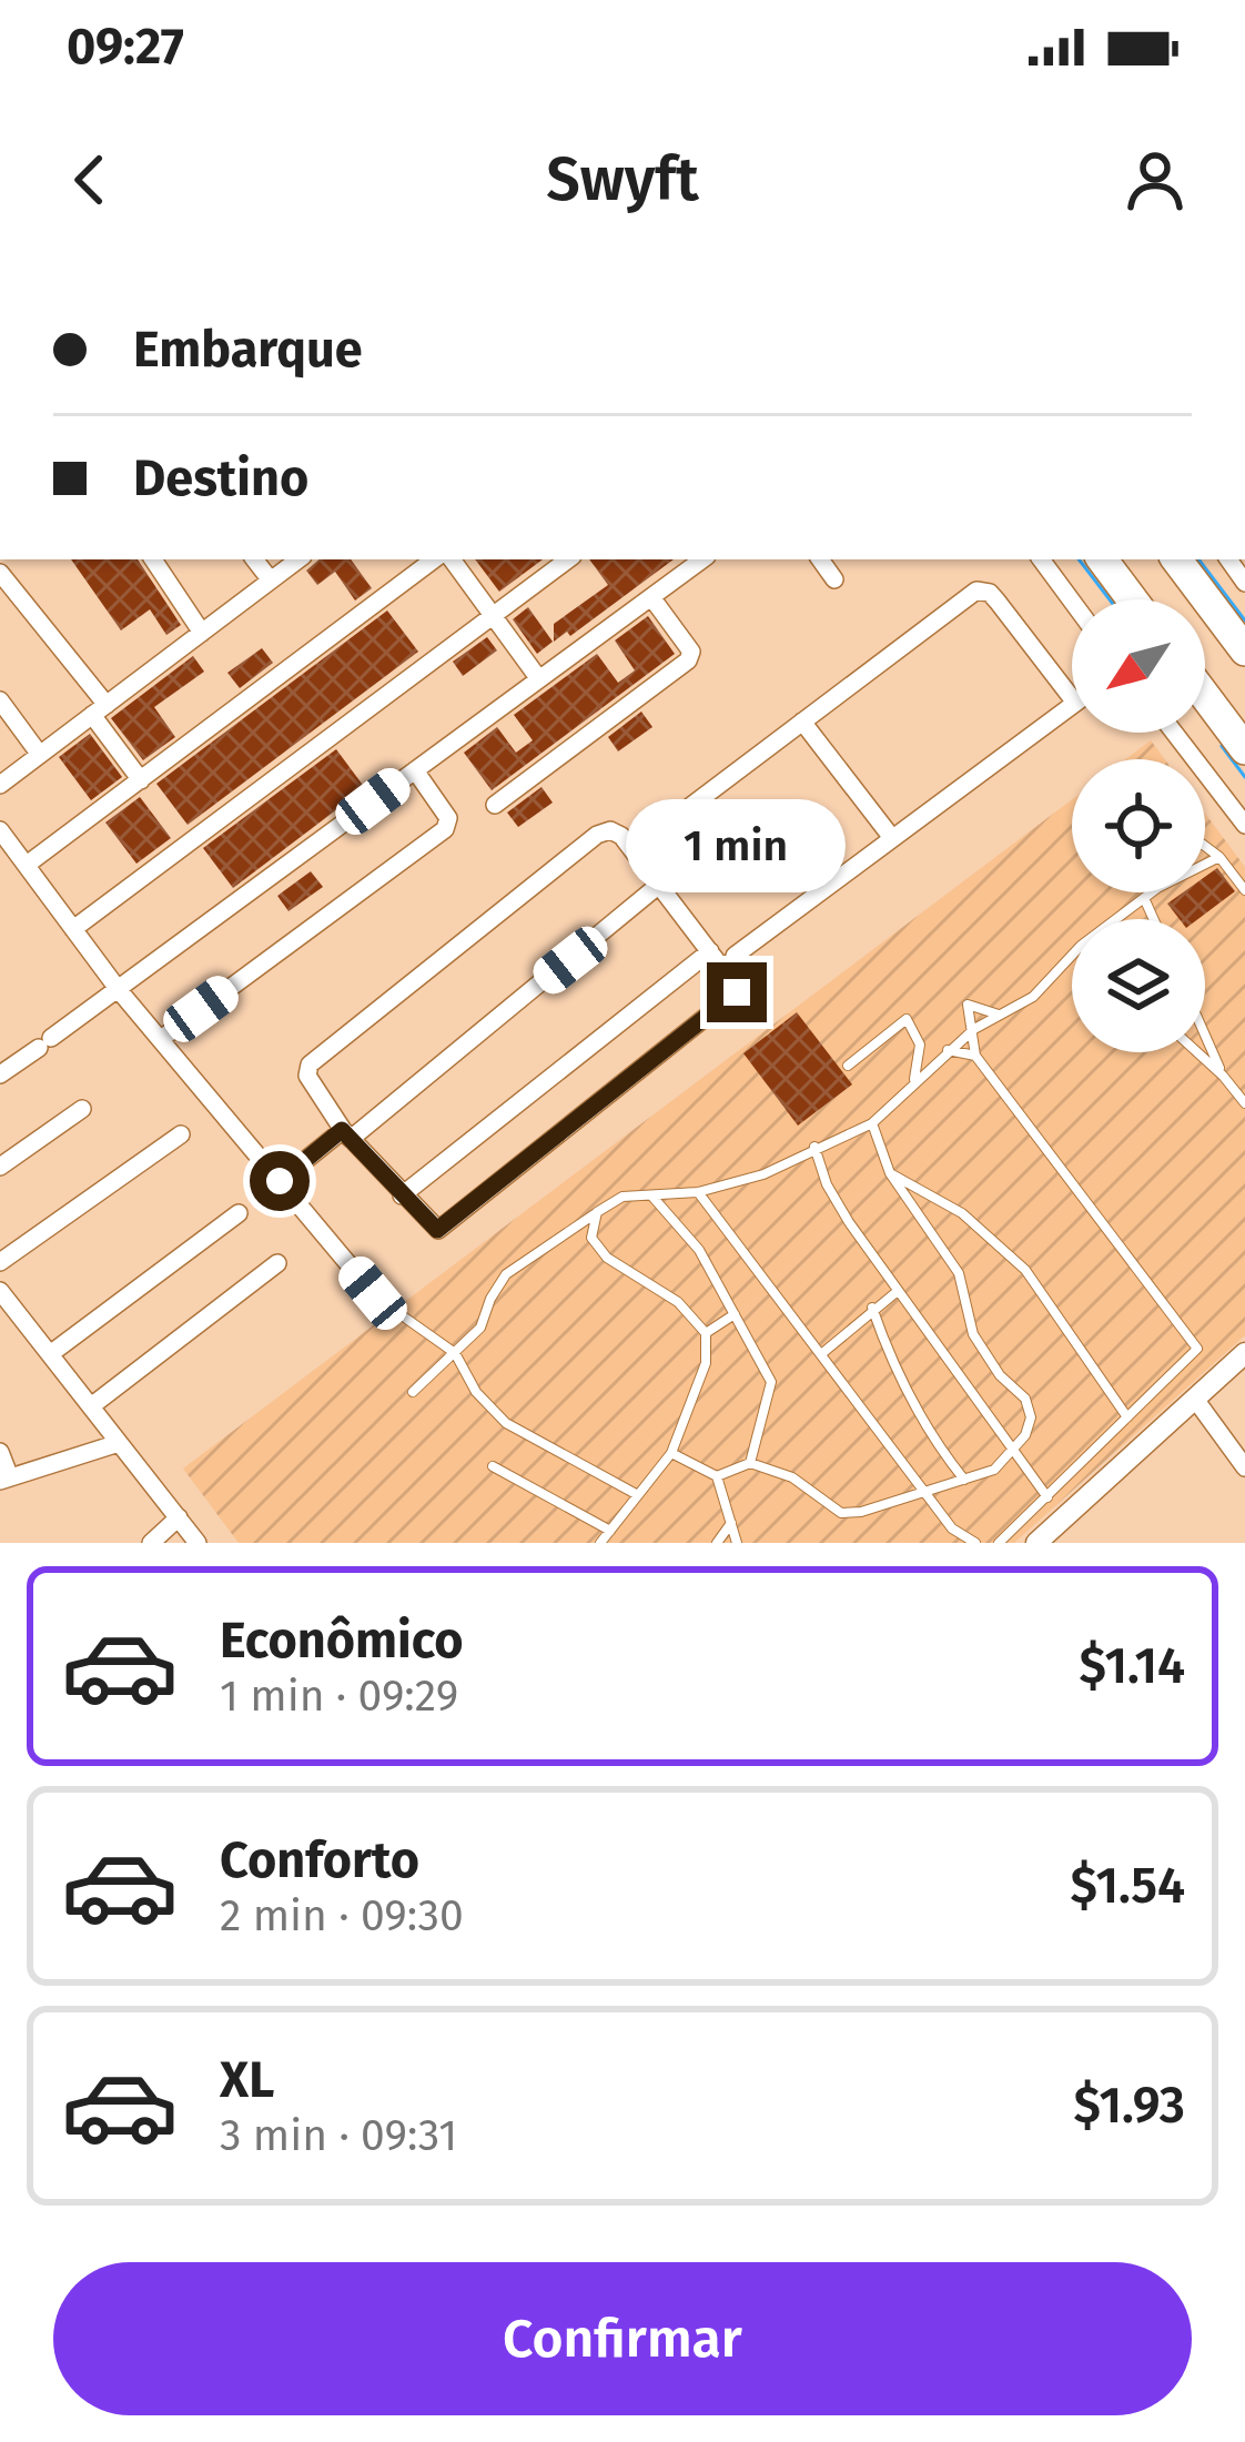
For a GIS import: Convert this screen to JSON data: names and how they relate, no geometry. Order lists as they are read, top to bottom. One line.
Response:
{"north":"bottom left","page":{"status":"09:27","header":"Swyft","banner":["Embarque","Destino"],"bubble":"1 min","list":[{"name":"Econômico","note":"1 min · 09:29","value":"$1.14"},{"name":"Conforto","note":"2 min · 09:30","value":"$1.54"},{"name":"XL","note":"3 min · 09:31","value":"$1.93"}],"buttons":"Confirmar"}}
